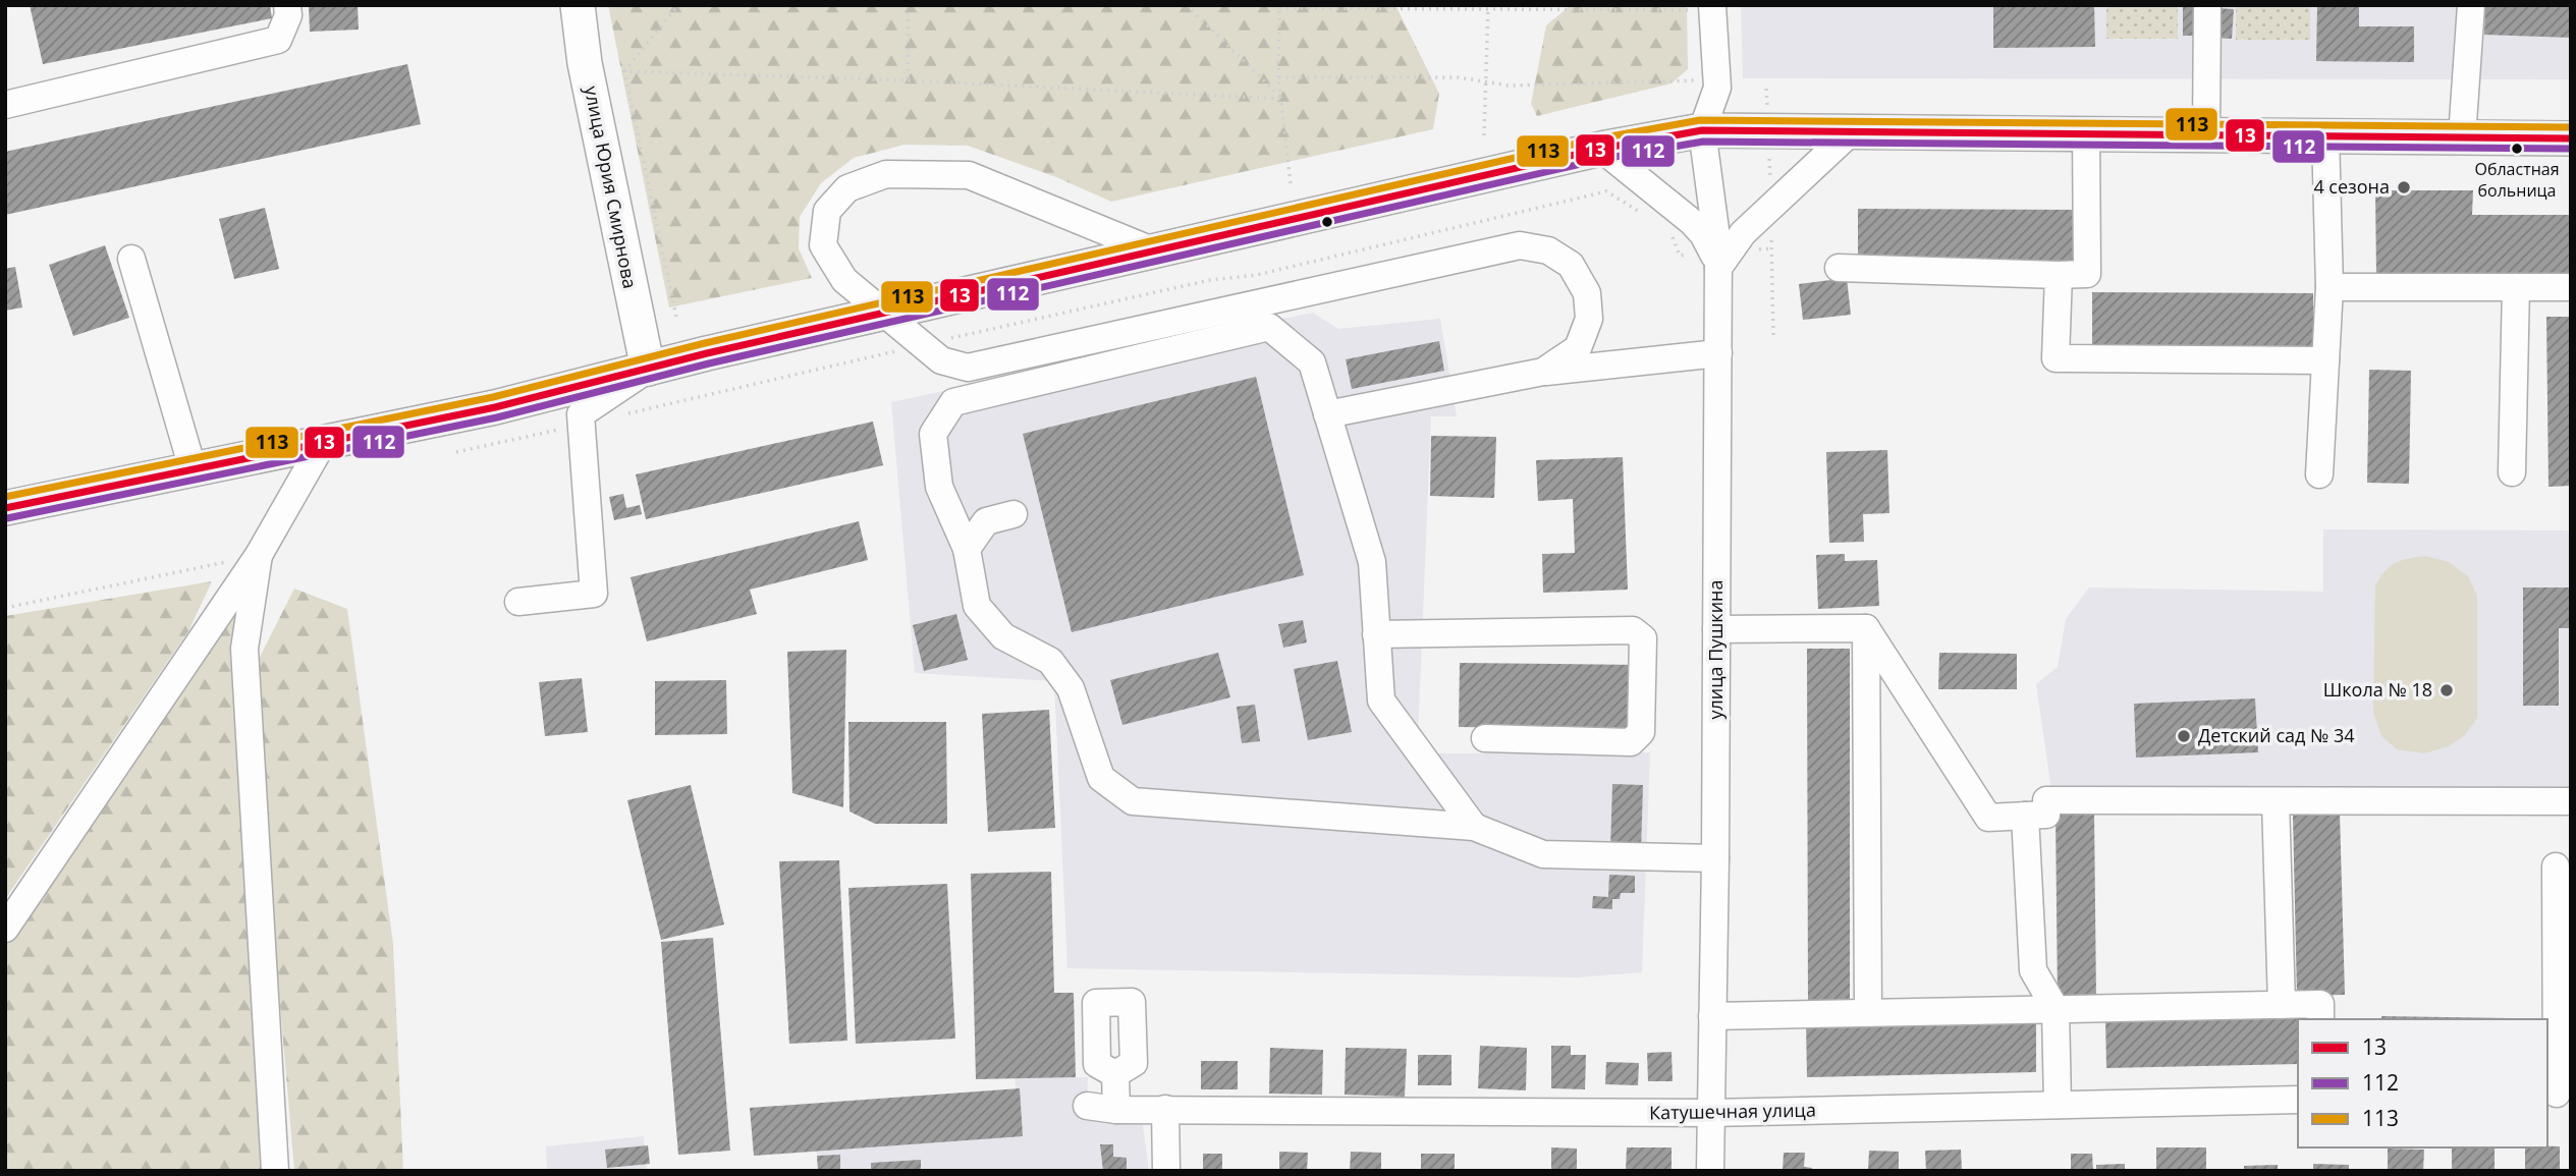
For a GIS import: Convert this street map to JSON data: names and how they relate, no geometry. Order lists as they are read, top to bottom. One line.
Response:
{"streets":{"main road":["улица Юрия Смирнова"],"street":["улица Пушкина","Катушечная улица"]},"crossings":[["улица Пушкина","Катушечная улица"]],"places":["Областная больница","4 сезона","Школа № 18","Детский сад № 34"],"lines":["transit line 113","transit line 13","transit line 112"],"legend":["13","112","113"]}
